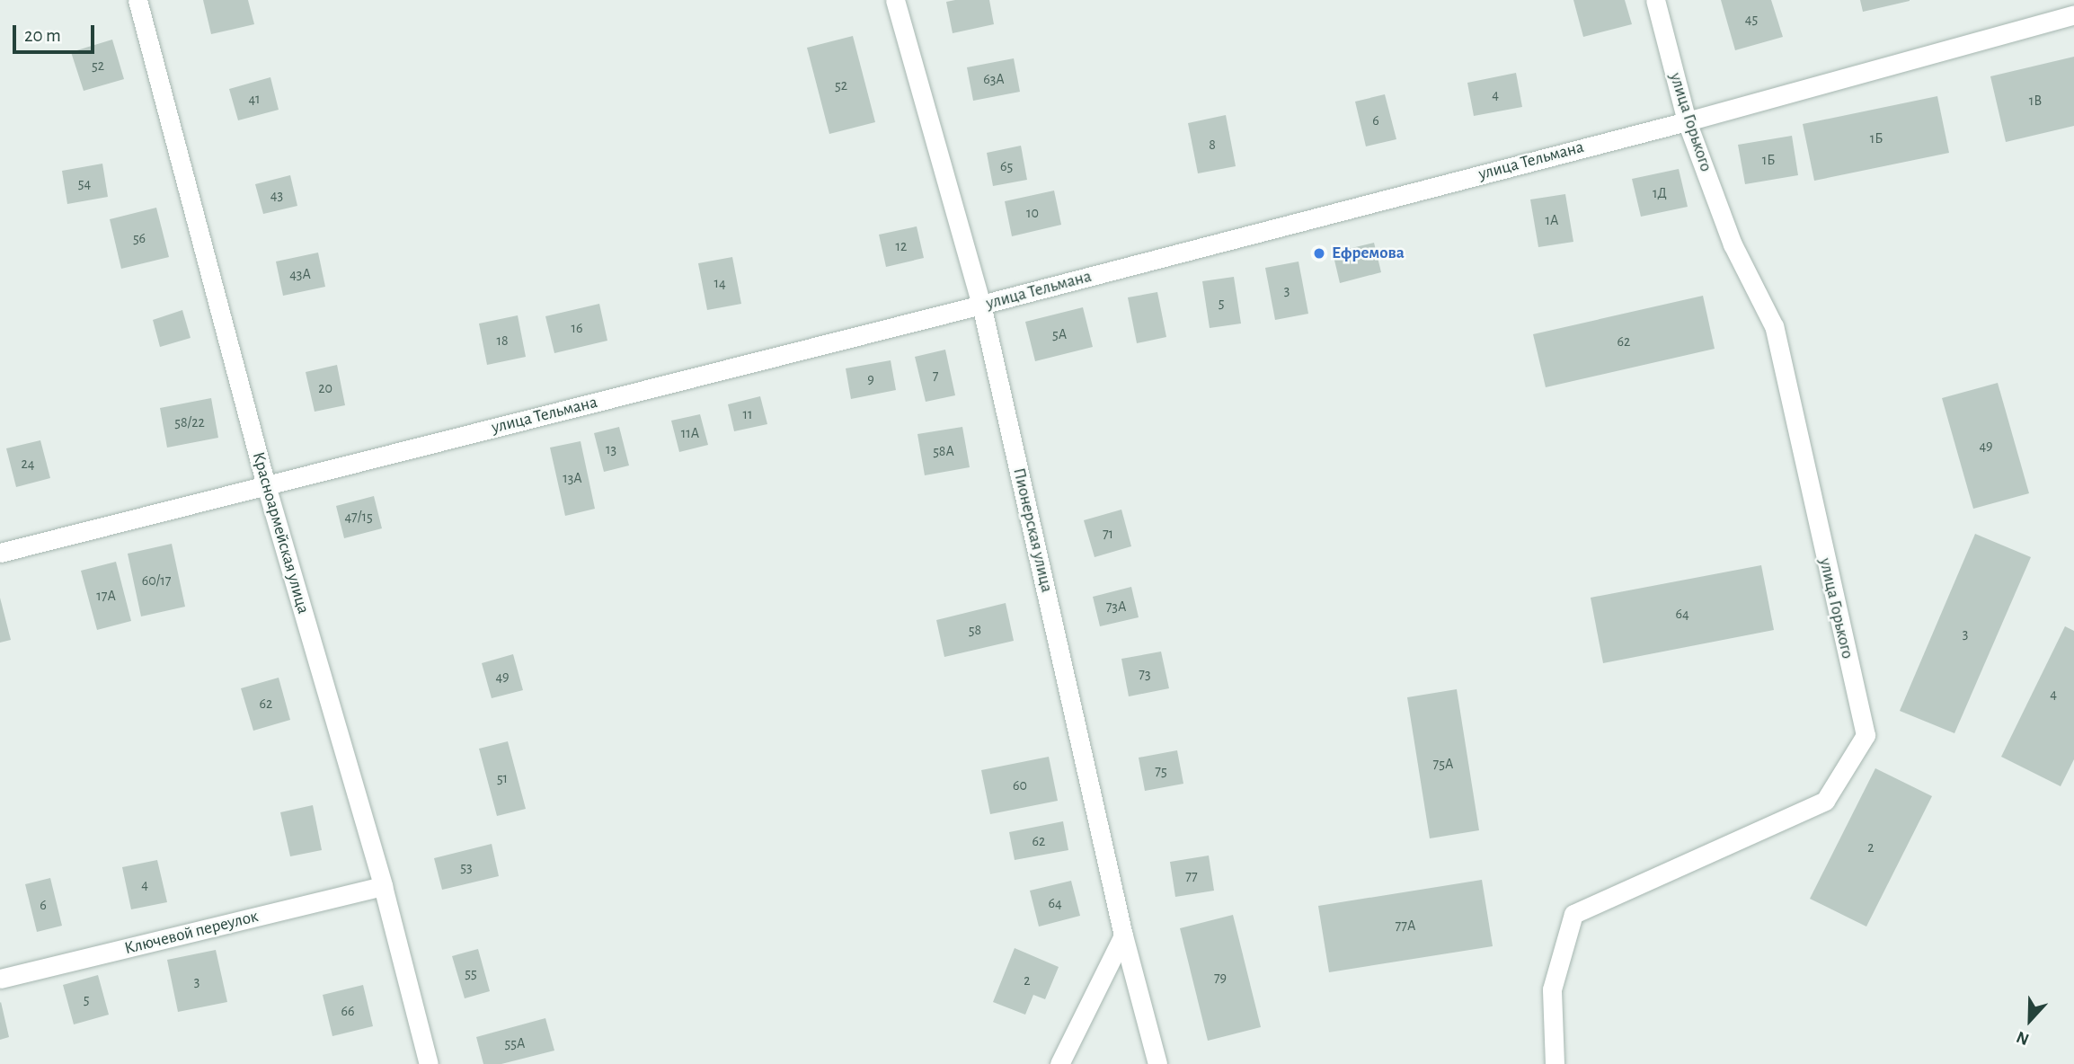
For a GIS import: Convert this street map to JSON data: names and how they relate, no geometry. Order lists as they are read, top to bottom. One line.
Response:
{"streets":{"street":["улица Горького","улица Тельмана","Пионерская улица","Красноармейская улица","Ключевой переулок"]},"crossings":[["улица Горького","улица Тельмана"],["улица Тельмана","Пионерская улица"],["улица Тельмана","Красноармейская улица"],["Красноармейская улица","Ключевой переулок"]],"places":["Ефремова"],"house_numbers":["45","52","63А","52","4","41","1В","6","1Б","8","1Б","65","54","1Д","43","10","1А","56","12","43А","14","3","5","16","5А","18","62","7","9","20","11","58/22","11А","49","13","58А","24","13А","47/15","71","60/17","17А","73А","64","58","3","73","49","4","62","75А","75","51","60","62","2","53","77","4","64","6","77А","55","79","2","3","5","66","55А"],"scale_bar":"20 m","north":"bottom"}
